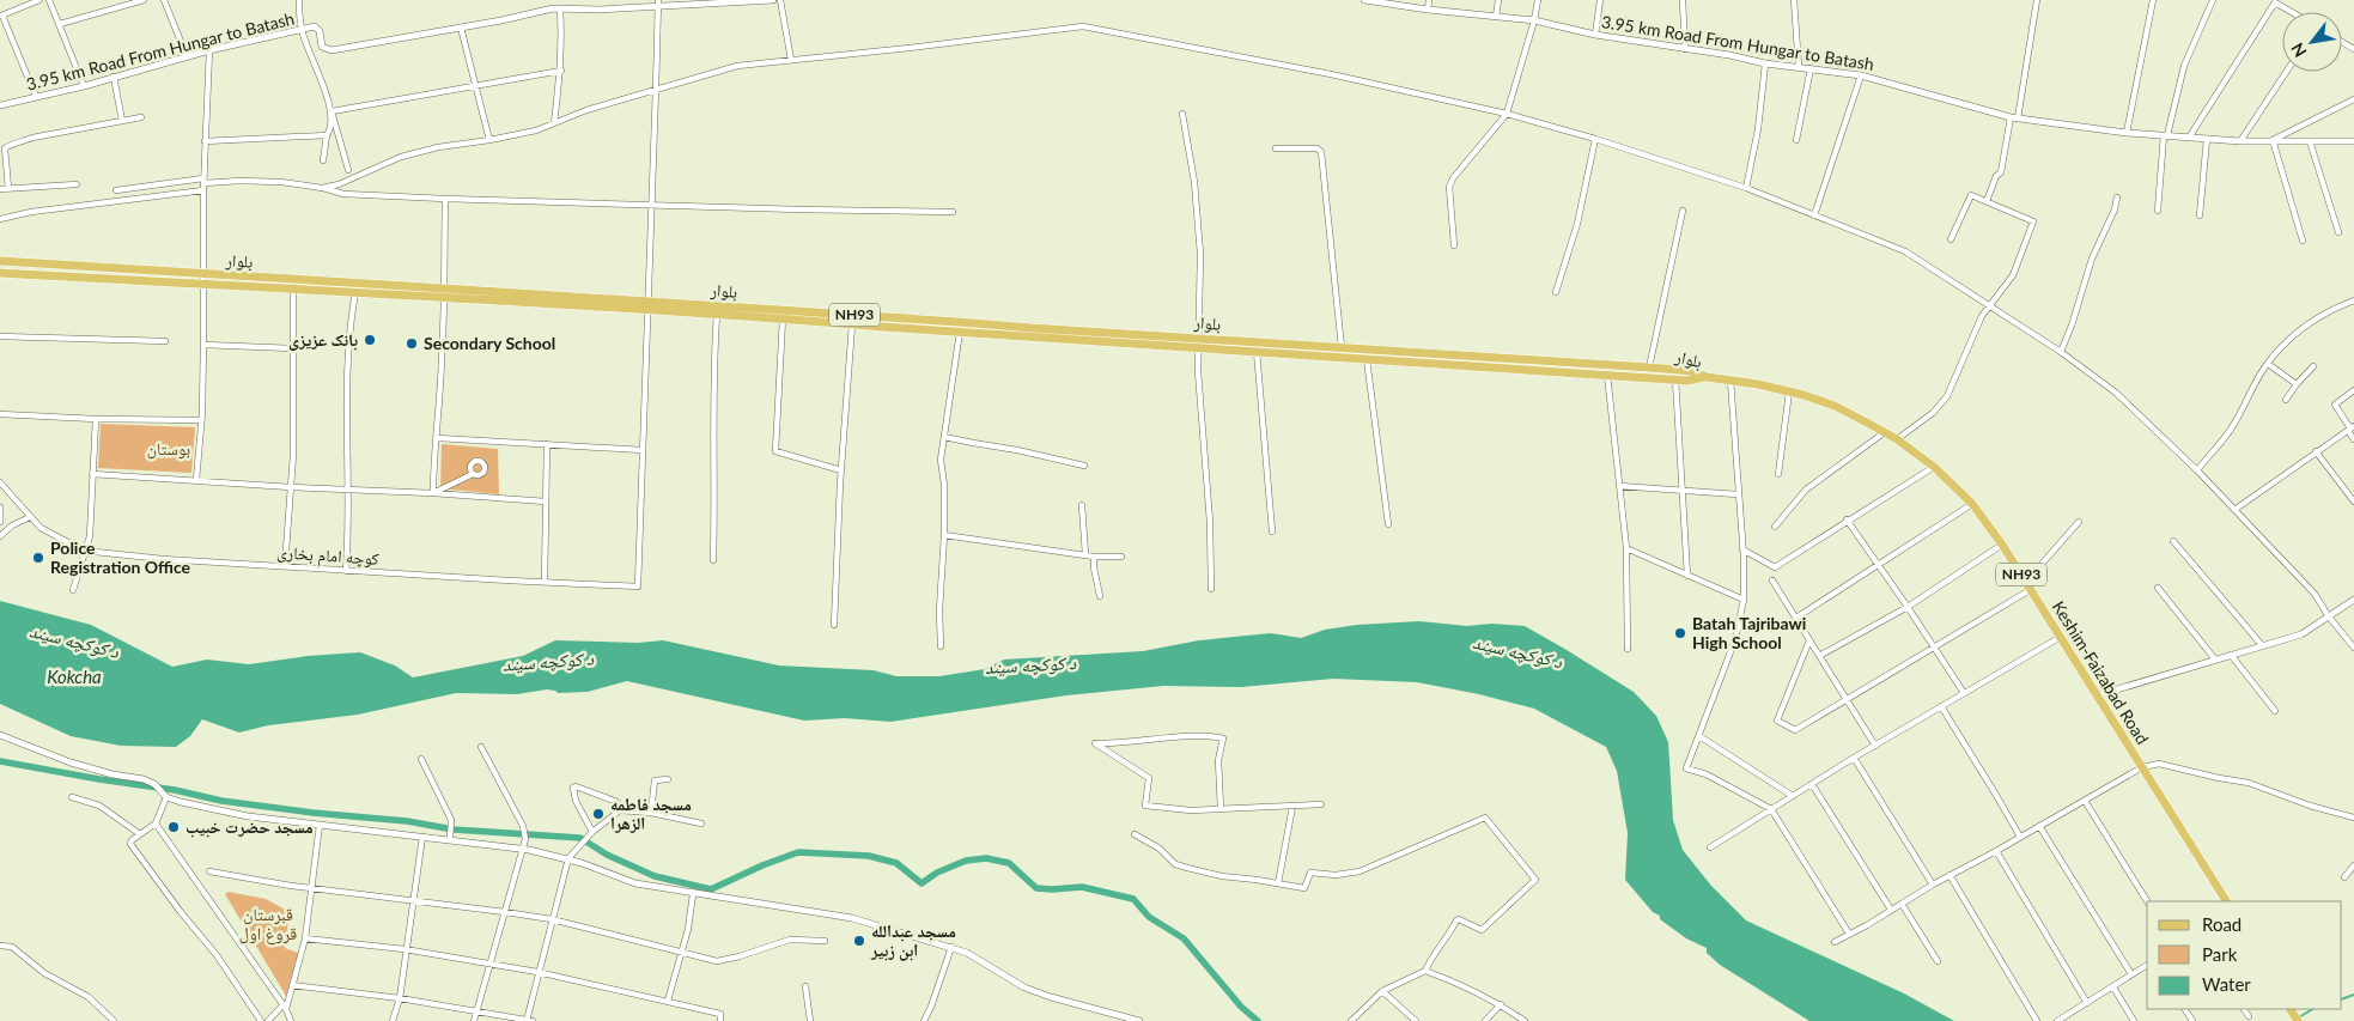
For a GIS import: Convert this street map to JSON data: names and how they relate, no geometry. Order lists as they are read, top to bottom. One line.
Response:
{"streets":{"main road":["بلوار","NH93","Keshim-Faizabad Road"],"street":["3.95 km Road From Hungar to Batash","کوچه امام بخاری"]},"crossings":[["بلوار","Keshim-Faizabad Road"]],"water":["د کوکچه سیند","Kokcha"],"parks":["بوستان","قبرستان قروغ اول"],"places":["بانک عزیزی","Secondary School","Police Registration Office","Batah Tajribawi High School","مسجد فاطمه الزهرا","مسجد حضرت خبیب","مسجد عبدالله ابن زبیر"],"legend":["Road","Park","Water"],"north":"bottom left"}
